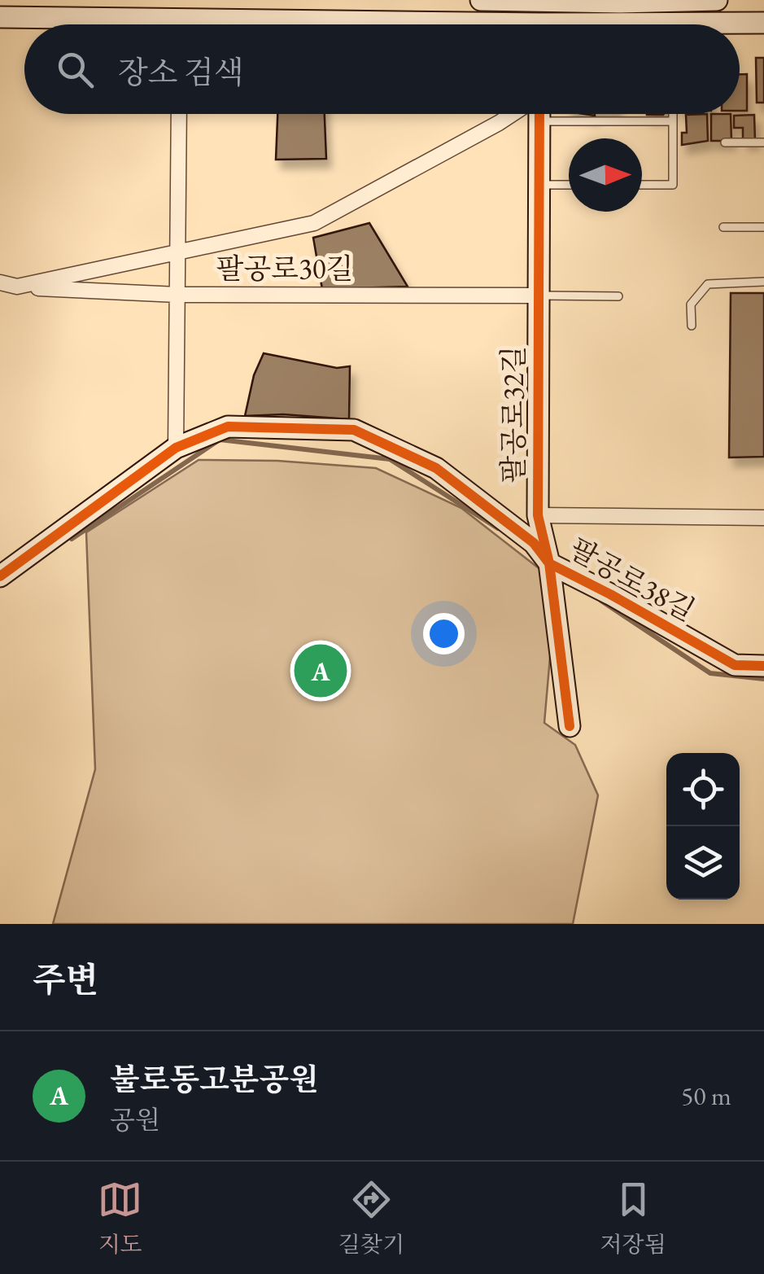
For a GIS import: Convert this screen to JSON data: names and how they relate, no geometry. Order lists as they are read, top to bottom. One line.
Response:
{"streets":{"street":["팔공로30길","팔공로32길","팔공로38길"]},"crossings":[["팔공로30길","팔공로32길"],["팔공로30길","팔공로38길"],["팔공로32길","팔공로38길"]],"north":"right","page":{"search":"장소 검색","pins":"A","heading":"주변","list":[{"mark":"A","name":"불로동고분공원","note":"공원","value":"50 m"}],"nav":["지도","길찾기","저장됨"]}}
